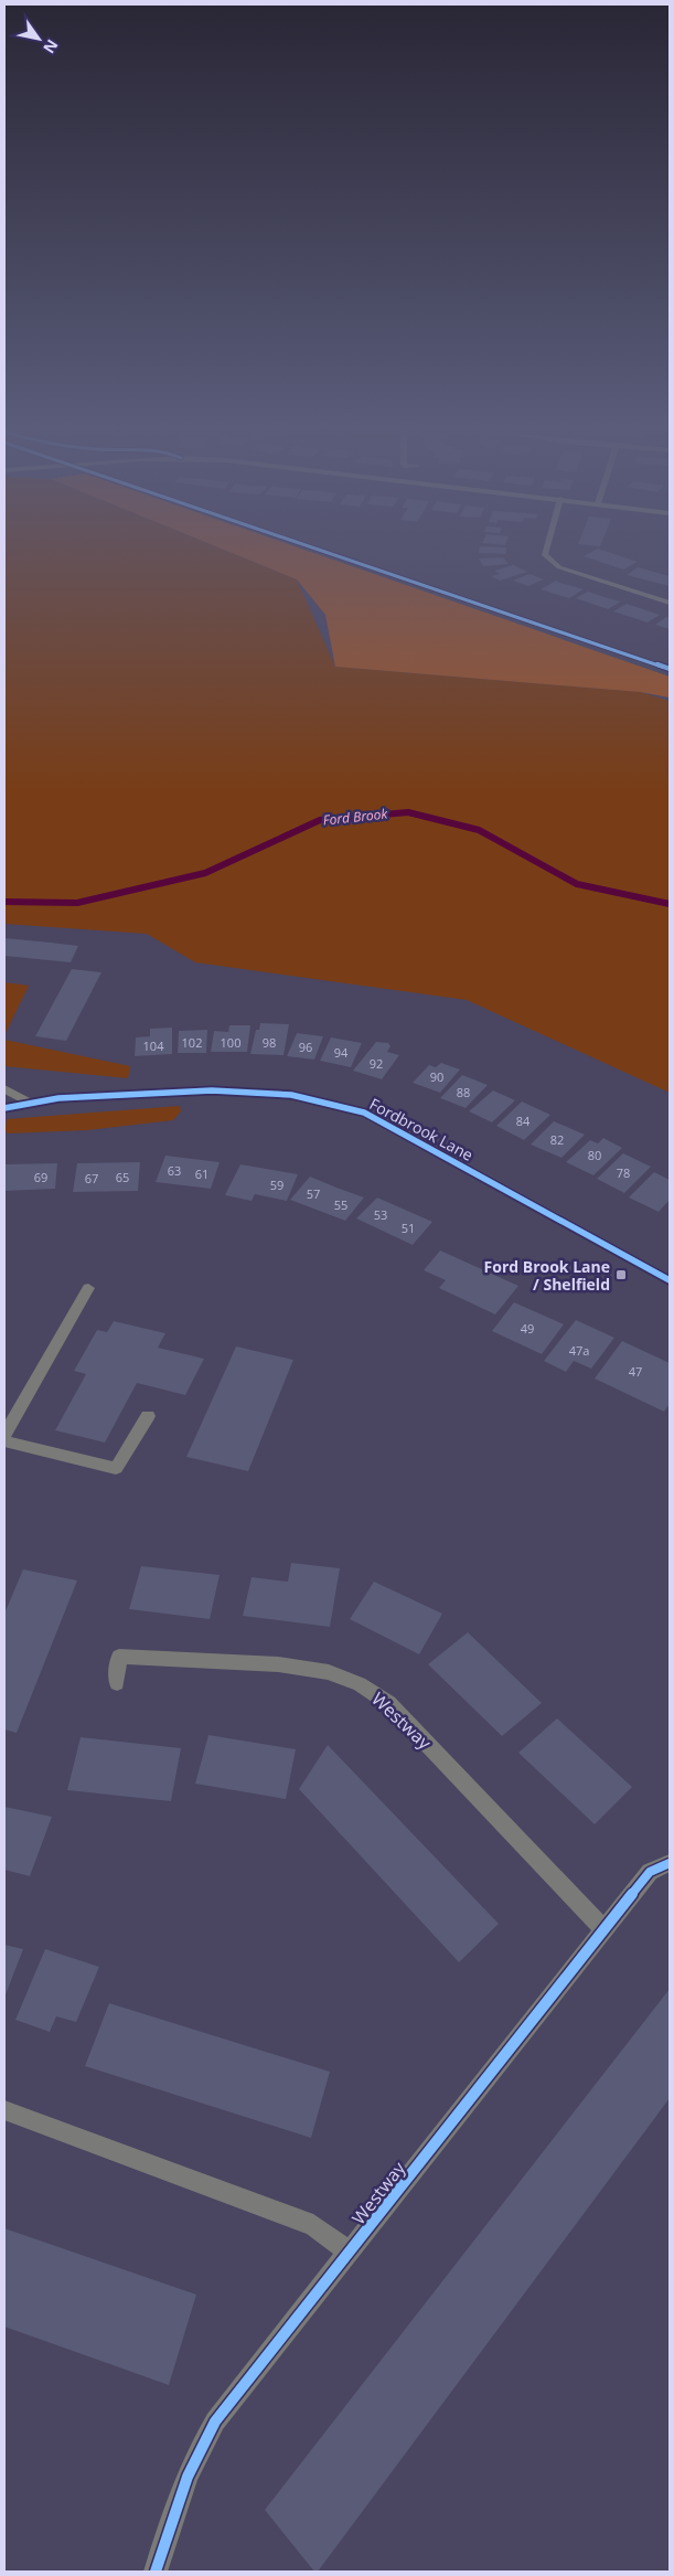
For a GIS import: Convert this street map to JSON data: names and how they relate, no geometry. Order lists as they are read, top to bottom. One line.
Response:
{"streets":{"main road":["Fordbrook Lane"],"street":["Westway"]},"water":["Ford Brook"],"places":{"transit":["Ford Brook Lane / Shelfield"]},"house_numbers":["102","100","98","104","96","94","92","90","88","84","82","80","63","78","61","69","65","67","59","57","55","53","51","49","47a","47"],"north":"bottom right"}
